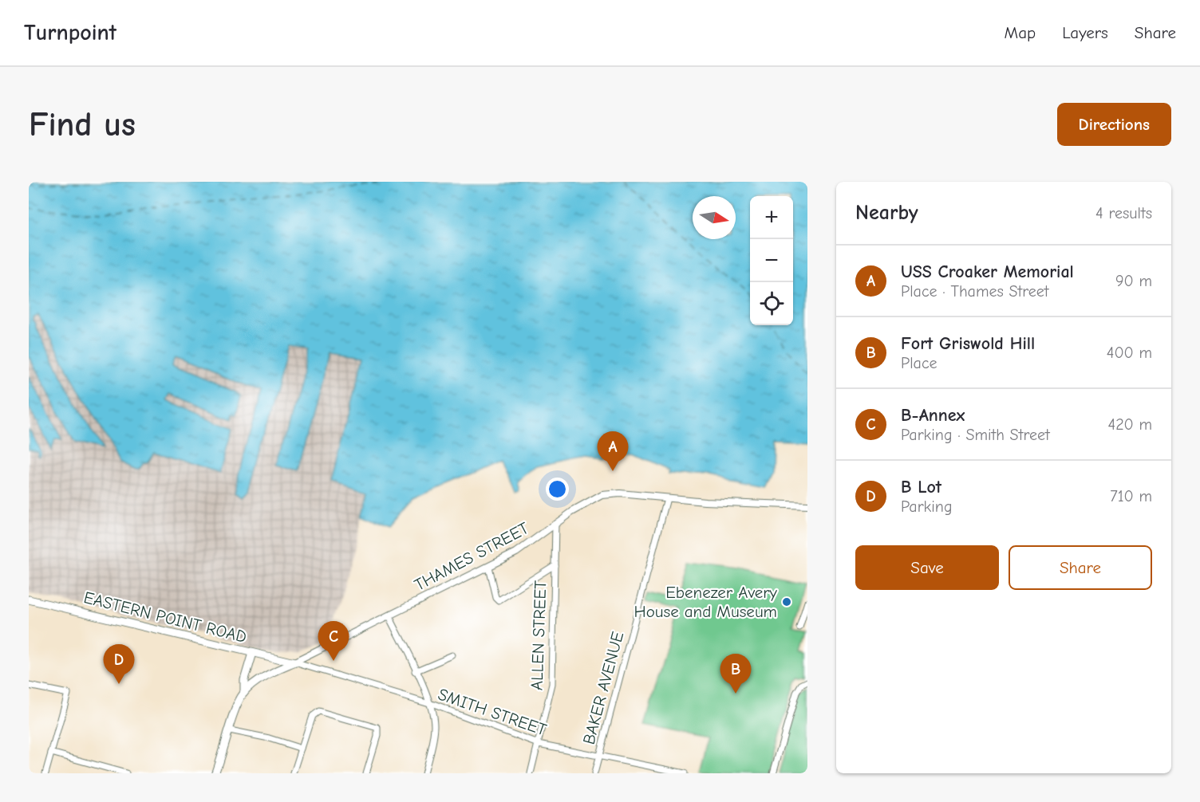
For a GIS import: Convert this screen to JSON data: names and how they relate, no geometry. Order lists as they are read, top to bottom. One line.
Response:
{"streets":{"main road":["EASTERN POINT ROAD"],"street":["THAMES STREET","ALLEN STREET","BAKER AVENUE","SMITH STREET"]},"crossings":[["THAMES STREET","EASTERN POINT ROAD"],["THAMES STREET","ALLEN STREET"],["THAMES STREET","BAKER AVENUE"],["THAMES STREET","SMITH STREET"],["EASTERN POINT ROAD","SMITH STREET"],["ALLEN STREET","SMITH STREET"],["BAKER AVENUE","SMITH STREET"]],"places":["Ebenezer Avery House and Museum"],"north":"right","page":{"header":"Turnpoint","nav":["Map","Layers","Share"],"buttons":["Directions",["Save","Share"]],"title":"Find us","heading":["Nearby","4 results"],"map_buttons":["+","−"],"list":[{"mark":"A","name":"USS Croaker Memorial","note":"Place · Thames Street","value":"90 m"},{"mark":"B","name":"Fort Griswold Hill","note":"Place","value":"400 m"},{"mark":"C","name":"B-Annex","note":"Parking · Smith Street","value":"420 m"},{"mark":"D","name":"B Lot","note":"Parking","value":"710 m"}],"pins":["A","C","D","B"]}}
